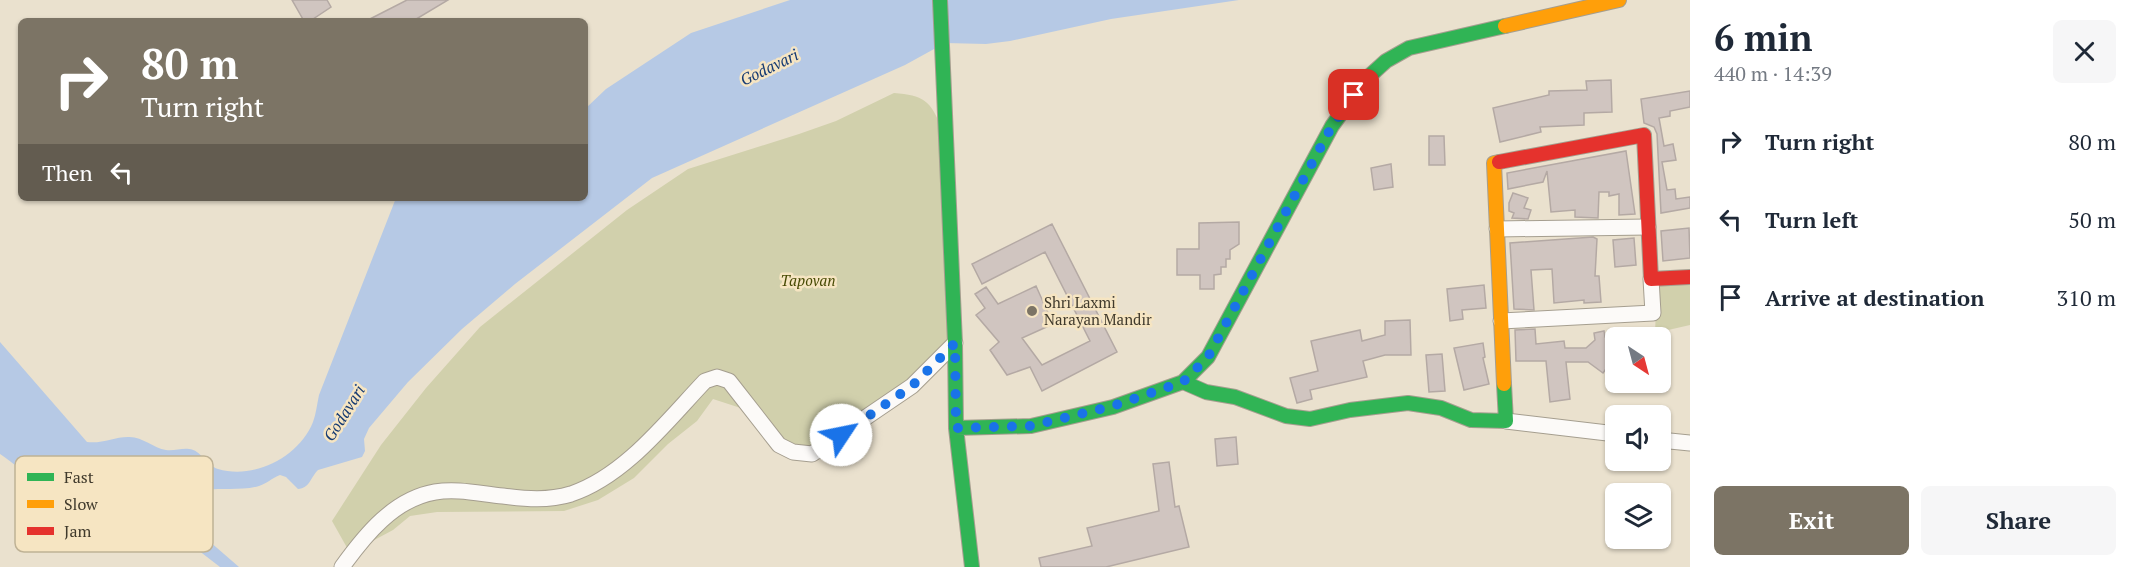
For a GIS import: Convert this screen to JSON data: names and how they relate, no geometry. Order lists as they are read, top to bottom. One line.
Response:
{"water":["Godavari"],"parks":["Tapovan"],"places":["Shri Laxmi Narayan Mandir"],"legend":["Fast","Slow","Jam"],"north":"bottom right","page":{"heading":["6 min","440 m · 14:39"],"turn":["80 m","Turn right"],"list":[{"name":"Turn right","value":"80 m"},{"name":"Turn left","value":"50 m"},{"name":"Arrive at destination","value":"310 m"}],"then":"Then","buttons":["Exit","Share"]}}
